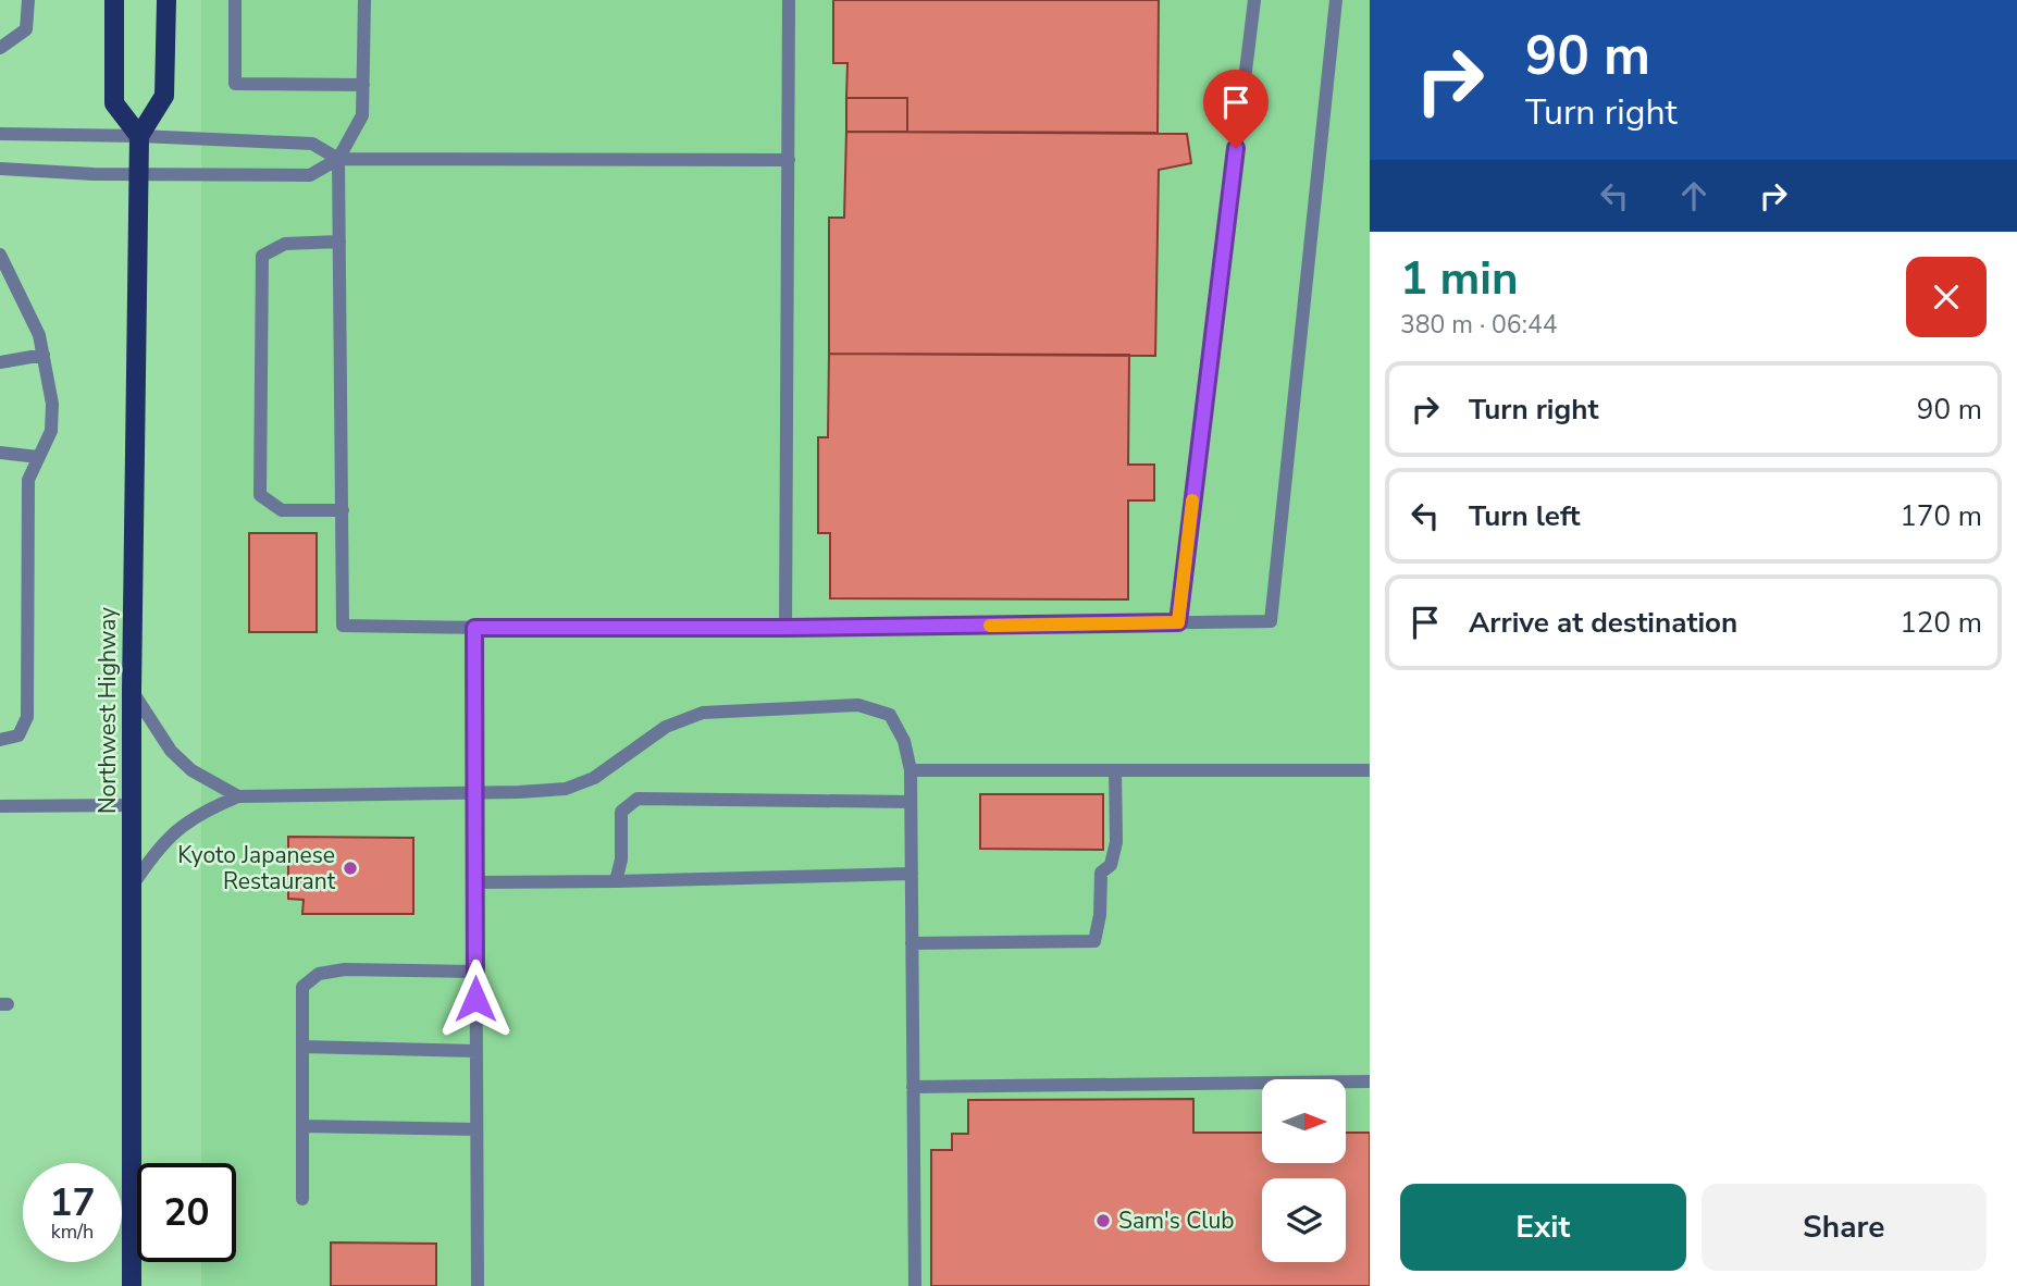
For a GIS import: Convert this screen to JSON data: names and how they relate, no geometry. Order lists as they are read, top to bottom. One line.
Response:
{"streets":{"main road":["Northwest Highway"]},"places":["Kyoto Japanese Restaurant","Sam's Club"],"north":"right","page":{"turn":["90 m","Turn right"],"heading":["1 min","380 m · 06:44"],"list":[{"name":"Turn right","value":"90 m"},{"name":"Turn left","value":"170 m"},{"name":"Arrive at destination","value":"120 m"}],"speed":"17 km/h","limit":"20","buttons":["Exit","Share"]}}
